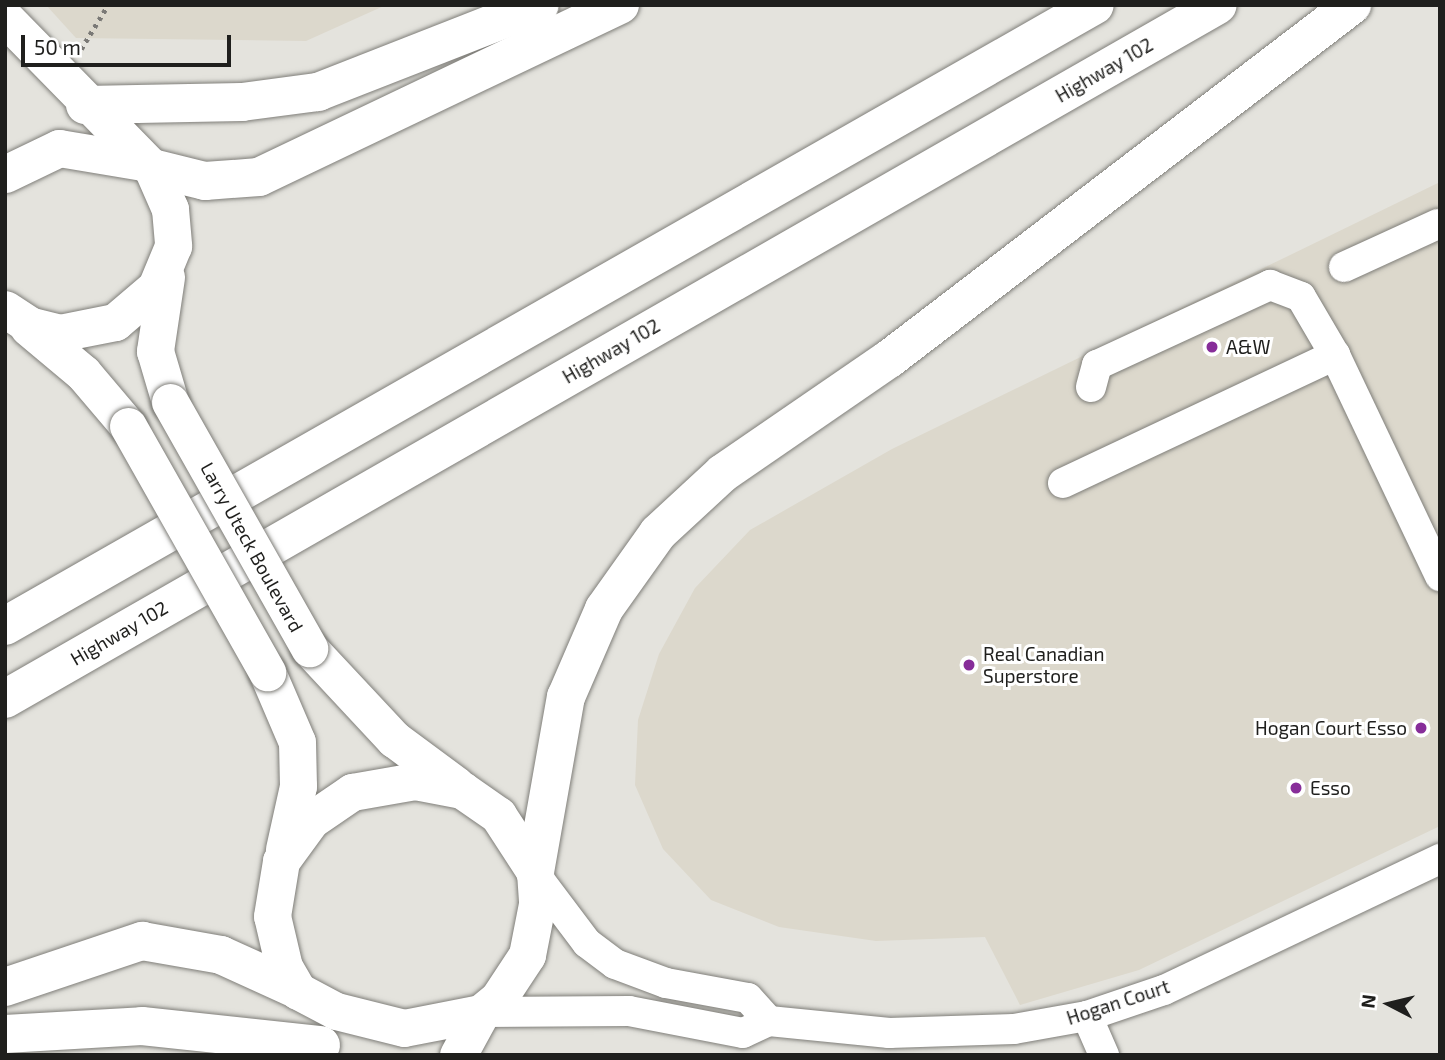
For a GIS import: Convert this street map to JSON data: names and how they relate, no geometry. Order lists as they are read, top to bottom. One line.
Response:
{"streets":{"highway":["Highway 102"],"main road":["Larry Uteck Boulevard"],"street":["Hogan Court"]},"places":["A&W","Real Canadian Superstore","Hogan Court Esso","Esso"],"scale_bar":"50 m","north":"left"}
